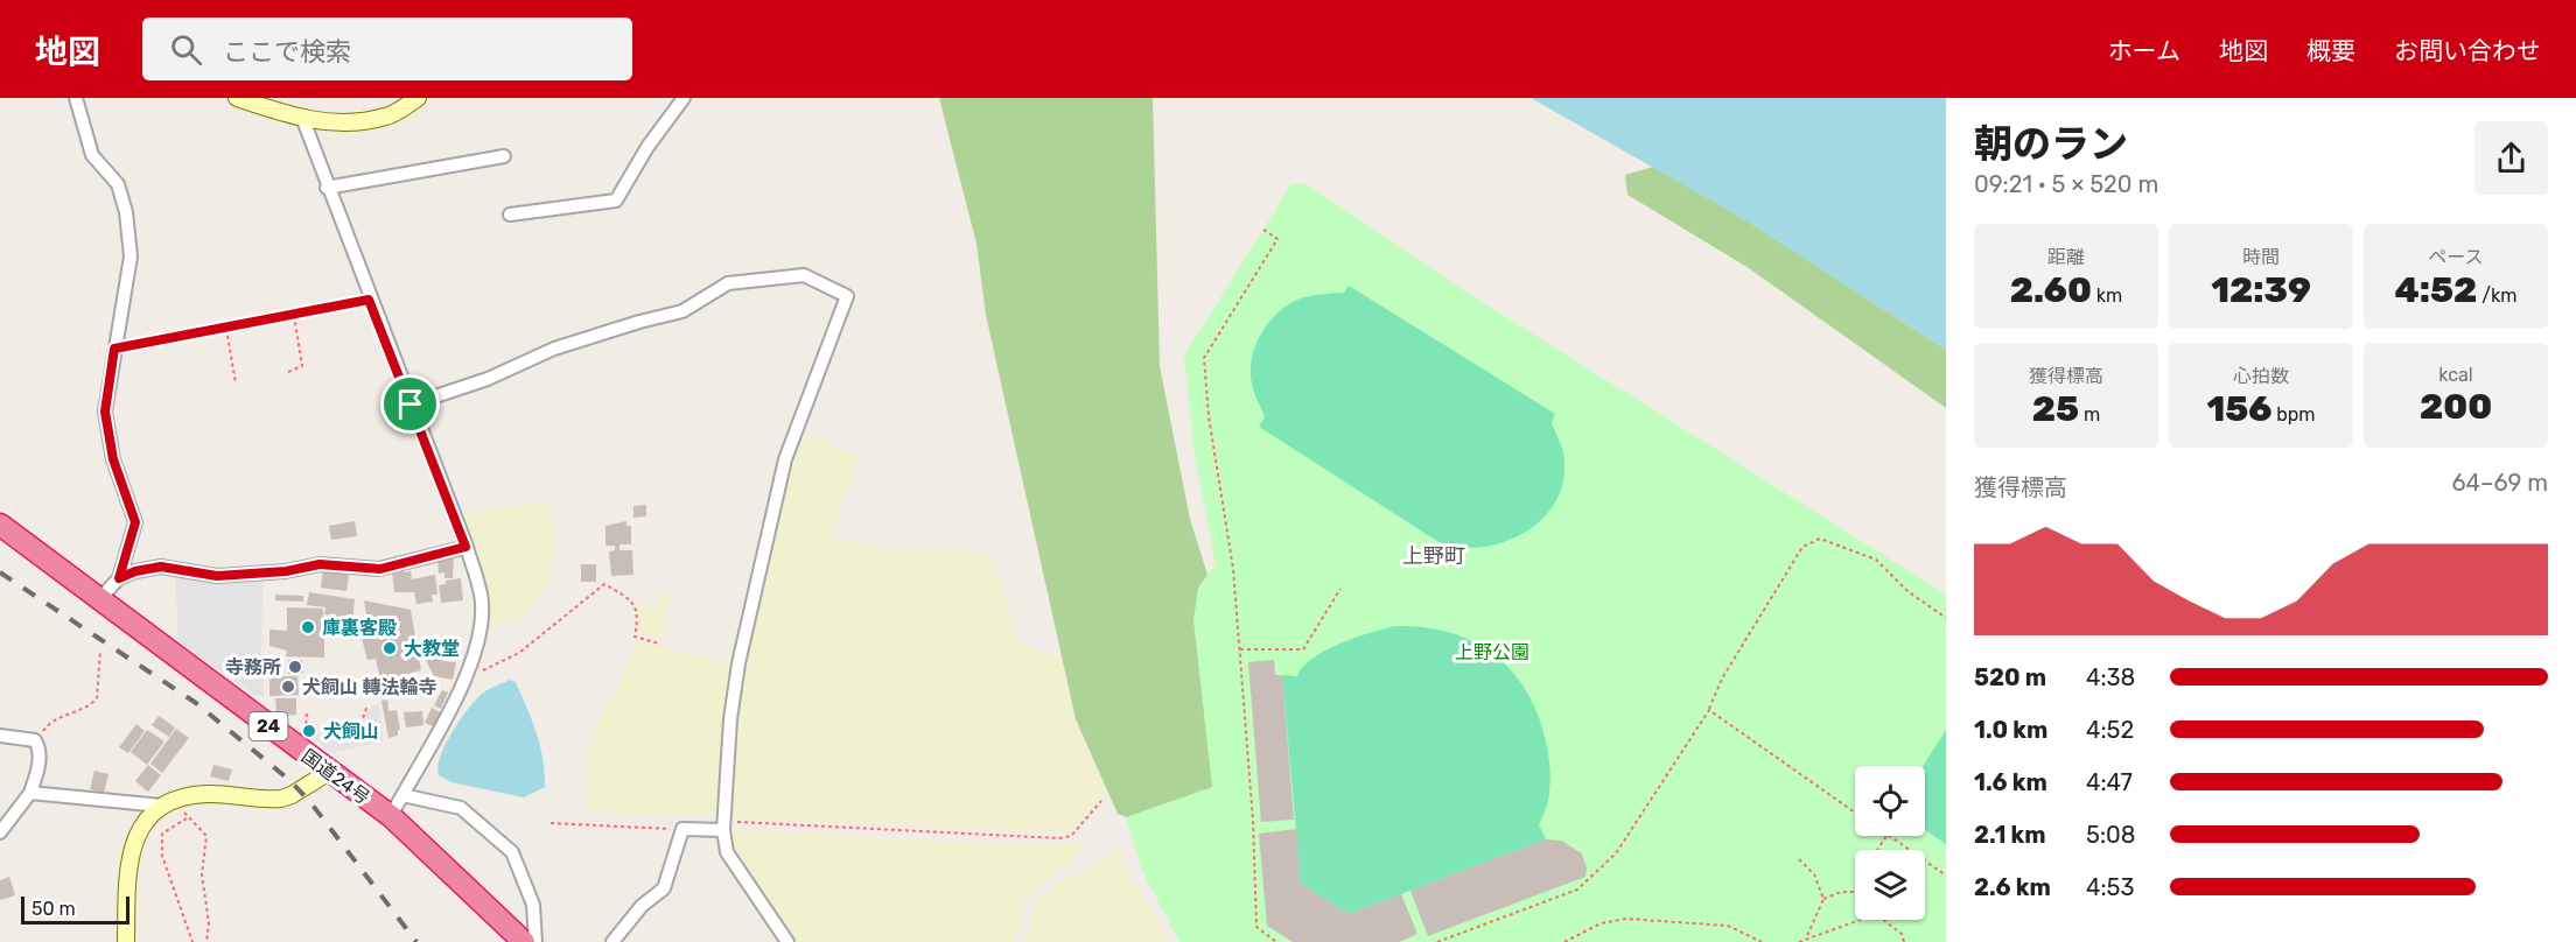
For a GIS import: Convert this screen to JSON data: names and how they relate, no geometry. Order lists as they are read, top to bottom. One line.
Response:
{"streets":{"highway":["24","国道24号"]},"districts":["上野町"],"parks":["上野公園"],"places":["庫裏客殿","大教堂","寺務所","犬飼山 轉法輪寺","犬飼山"],"scale_bar":"50 m","page":{"header":"地図","search":"ここで検索","nav":["ホーム","地図","概要","お問い合わせ"],"heading":["朝のラン","09:21 · 5 × 520 m"],"stats":[["距離","2.60 km"],["時間","12:39"],["ペース","4:52 /km"],["獲得標高","25 m"],["心拍数","156 bpm"],["kcal","200"]],"chart":["獲得標高","64–69 m"],"list":[{"name":"520 m","note":"4:38"},{"name":"1.0 km","note":"4:52"},{"name":"1.6 km","note":"4:47"},{"name":"2.1 km","note":"5:08"},{"name":"2.6 km","note":"4:53"}],"scale":"50 m"}}
